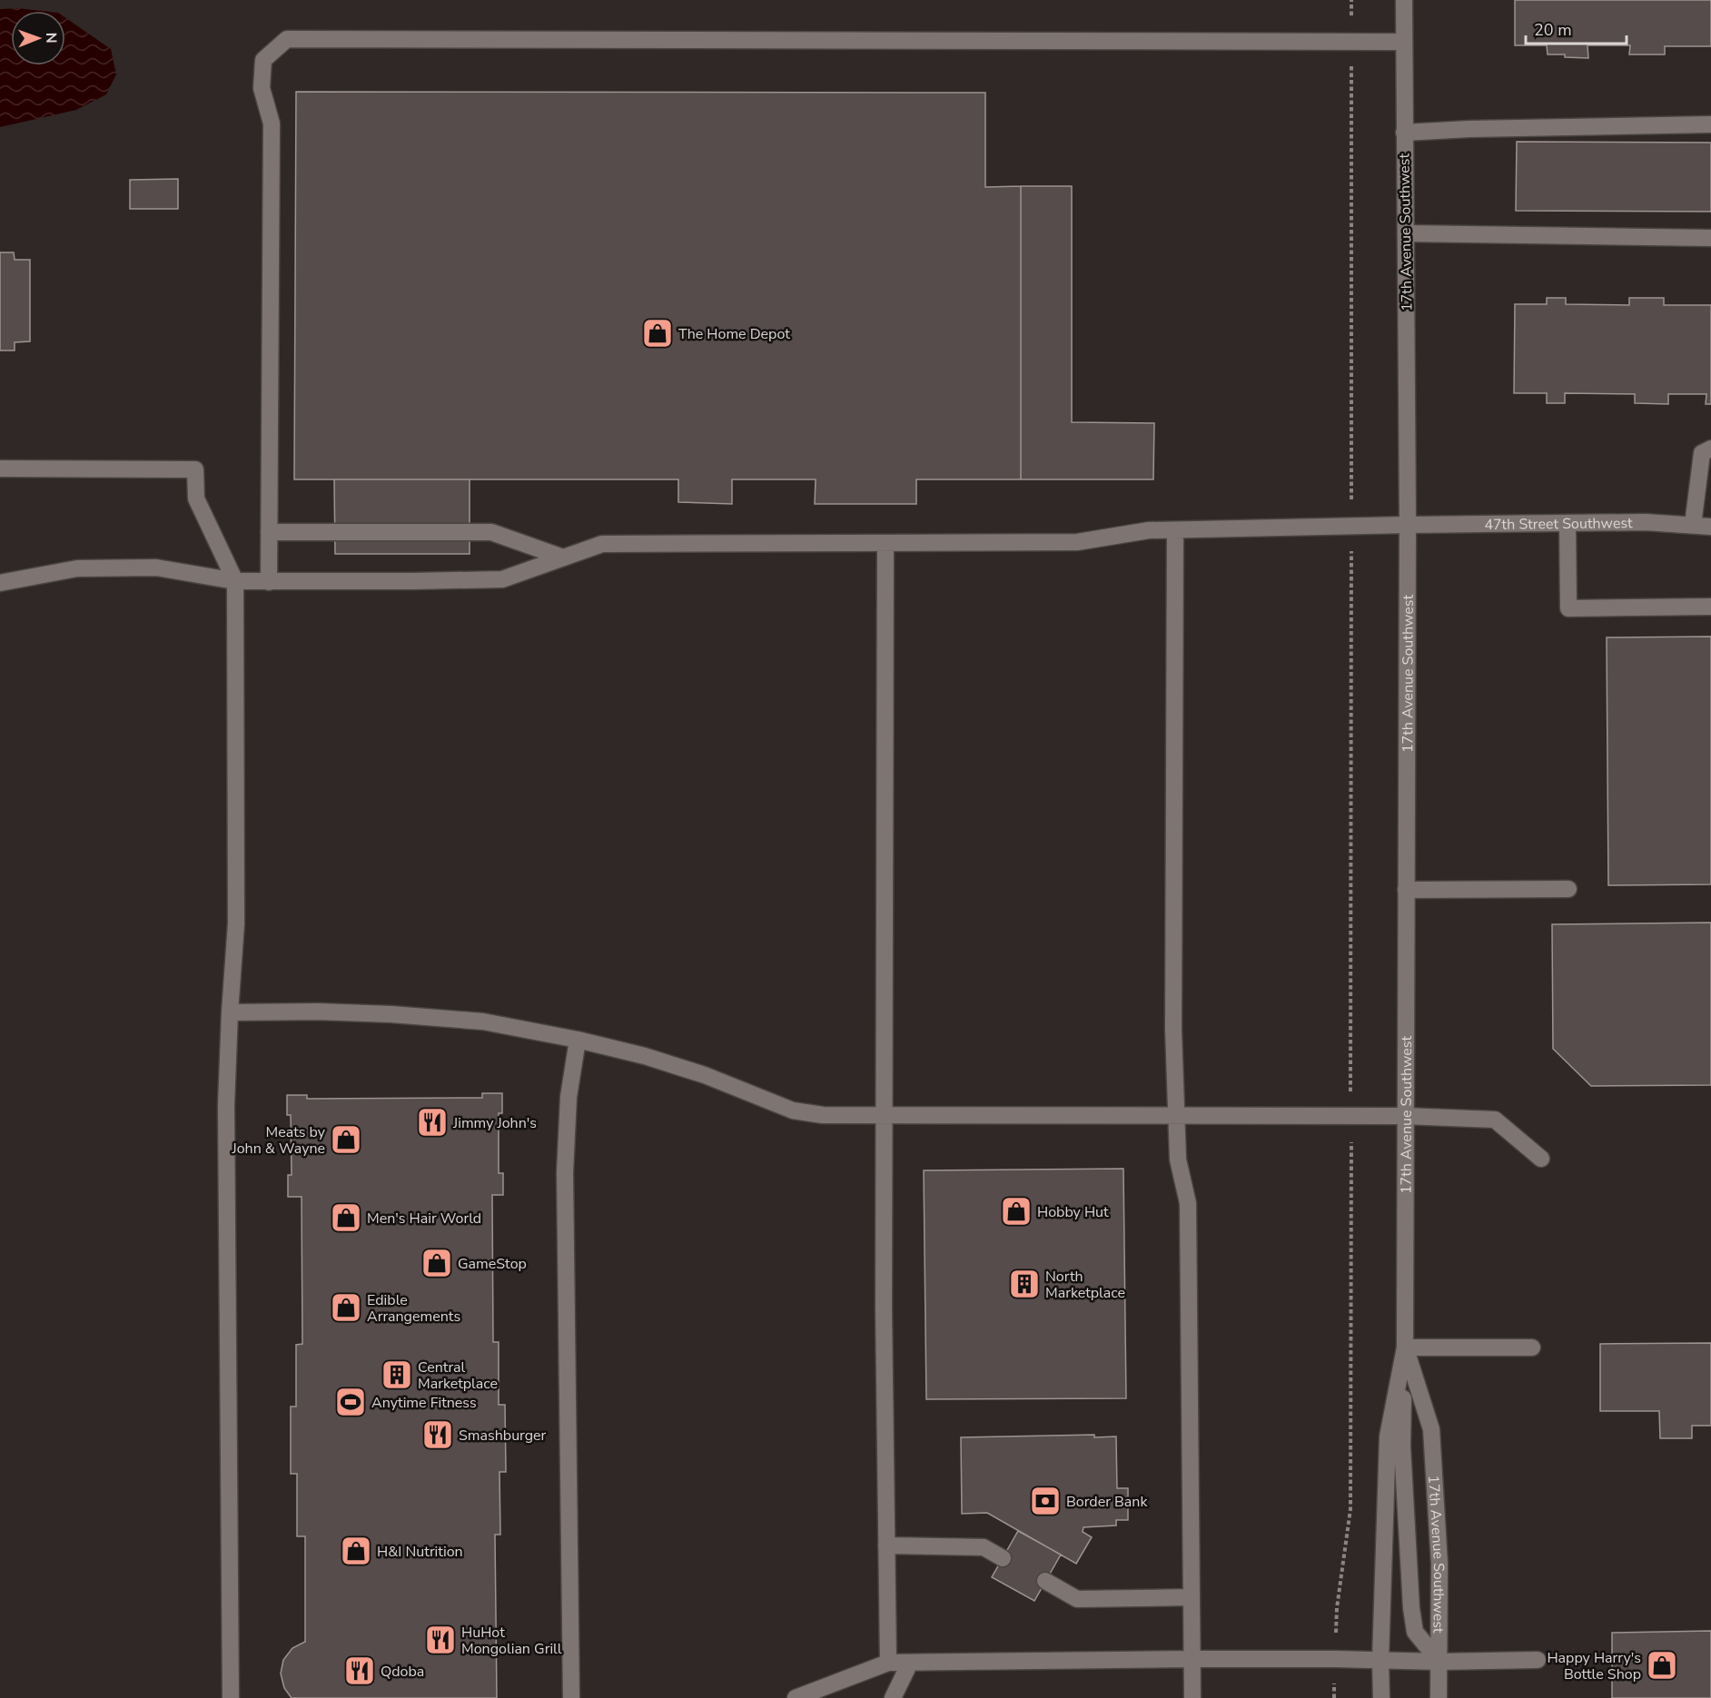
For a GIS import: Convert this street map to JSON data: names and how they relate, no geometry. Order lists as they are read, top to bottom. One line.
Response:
{"streets":{"street":["17th Avenue Southwest","47th Street Southwest"]},"crossings":[["17th Avenue Southwest","47th Street Southwest"]],"places":{"shop":["The Home Depot","Meats by John & Wayne","Hobby Hut","Men's Hair World","GameStop","Edible Arrangements","H&I Nutrition","Happy Harry's Bottle Shop"],"restaurant":["Jimmy John's","Smashburger","HuHot Mongolian Grill","Qdoba"],"building":["North Marketplace","Central Marketplace"],"sports":["Anytime Fitness"],"bank":["Border Bank"]},"scale_bar":"20 m","north":"right"}
